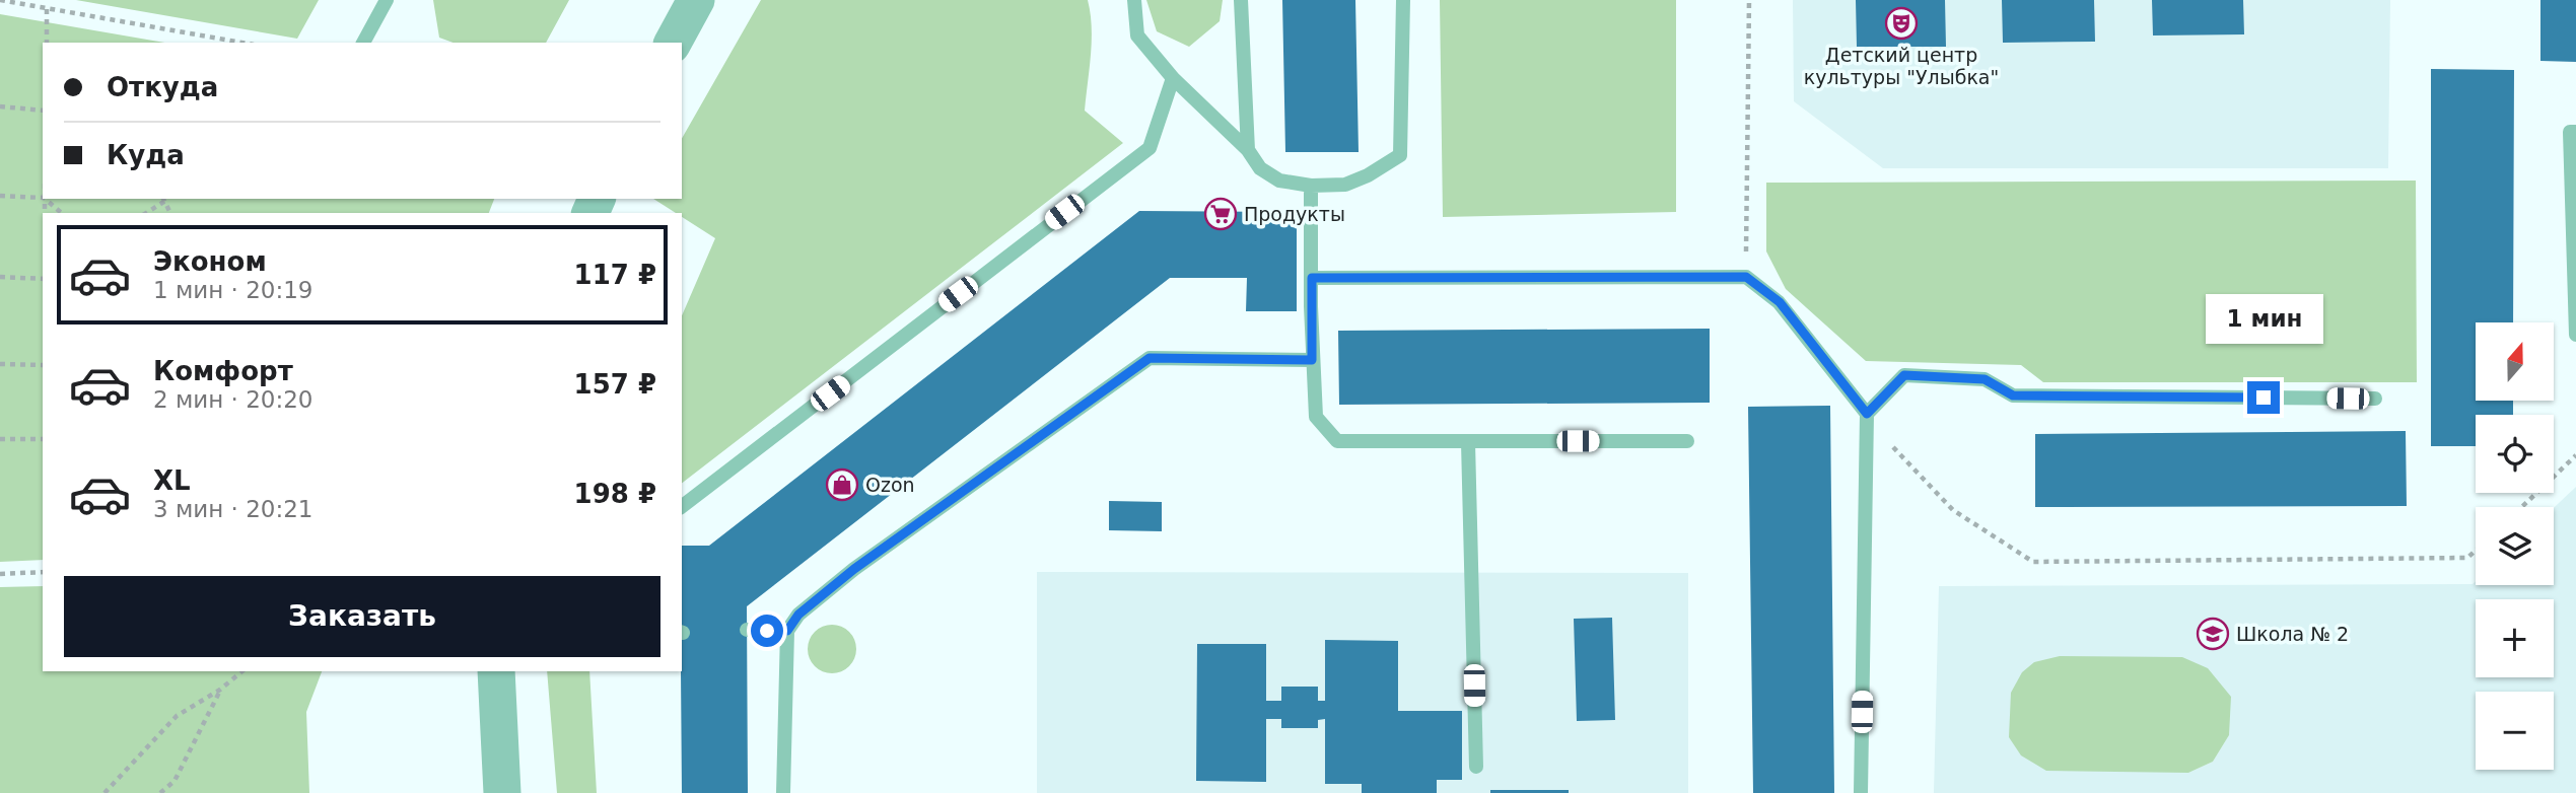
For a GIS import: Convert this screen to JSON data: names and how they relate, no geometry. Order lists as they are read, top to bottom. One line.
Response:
{"places":{"theatre":["Детский центр культуры \"Улыбка\""],"supermarket":["Продукты"],"shop":["Ozon"],"school or university":["Школа № 2"]},"north":"top","page":{"banner":["Откуда","Куда"],"list":[{"name":"Эконом","note":"1 мин · 20:19","value":"117 ₽"},{"name":"Комфорт","note":"2 мин · 20:20","value":"157 ₽"},{"name":"XL","note":"3 мин · 20:21","value":"198 ₽"}],"bubble":"1 мин","map_buttons":["+","−"],"buttons":"Заказать"}}
